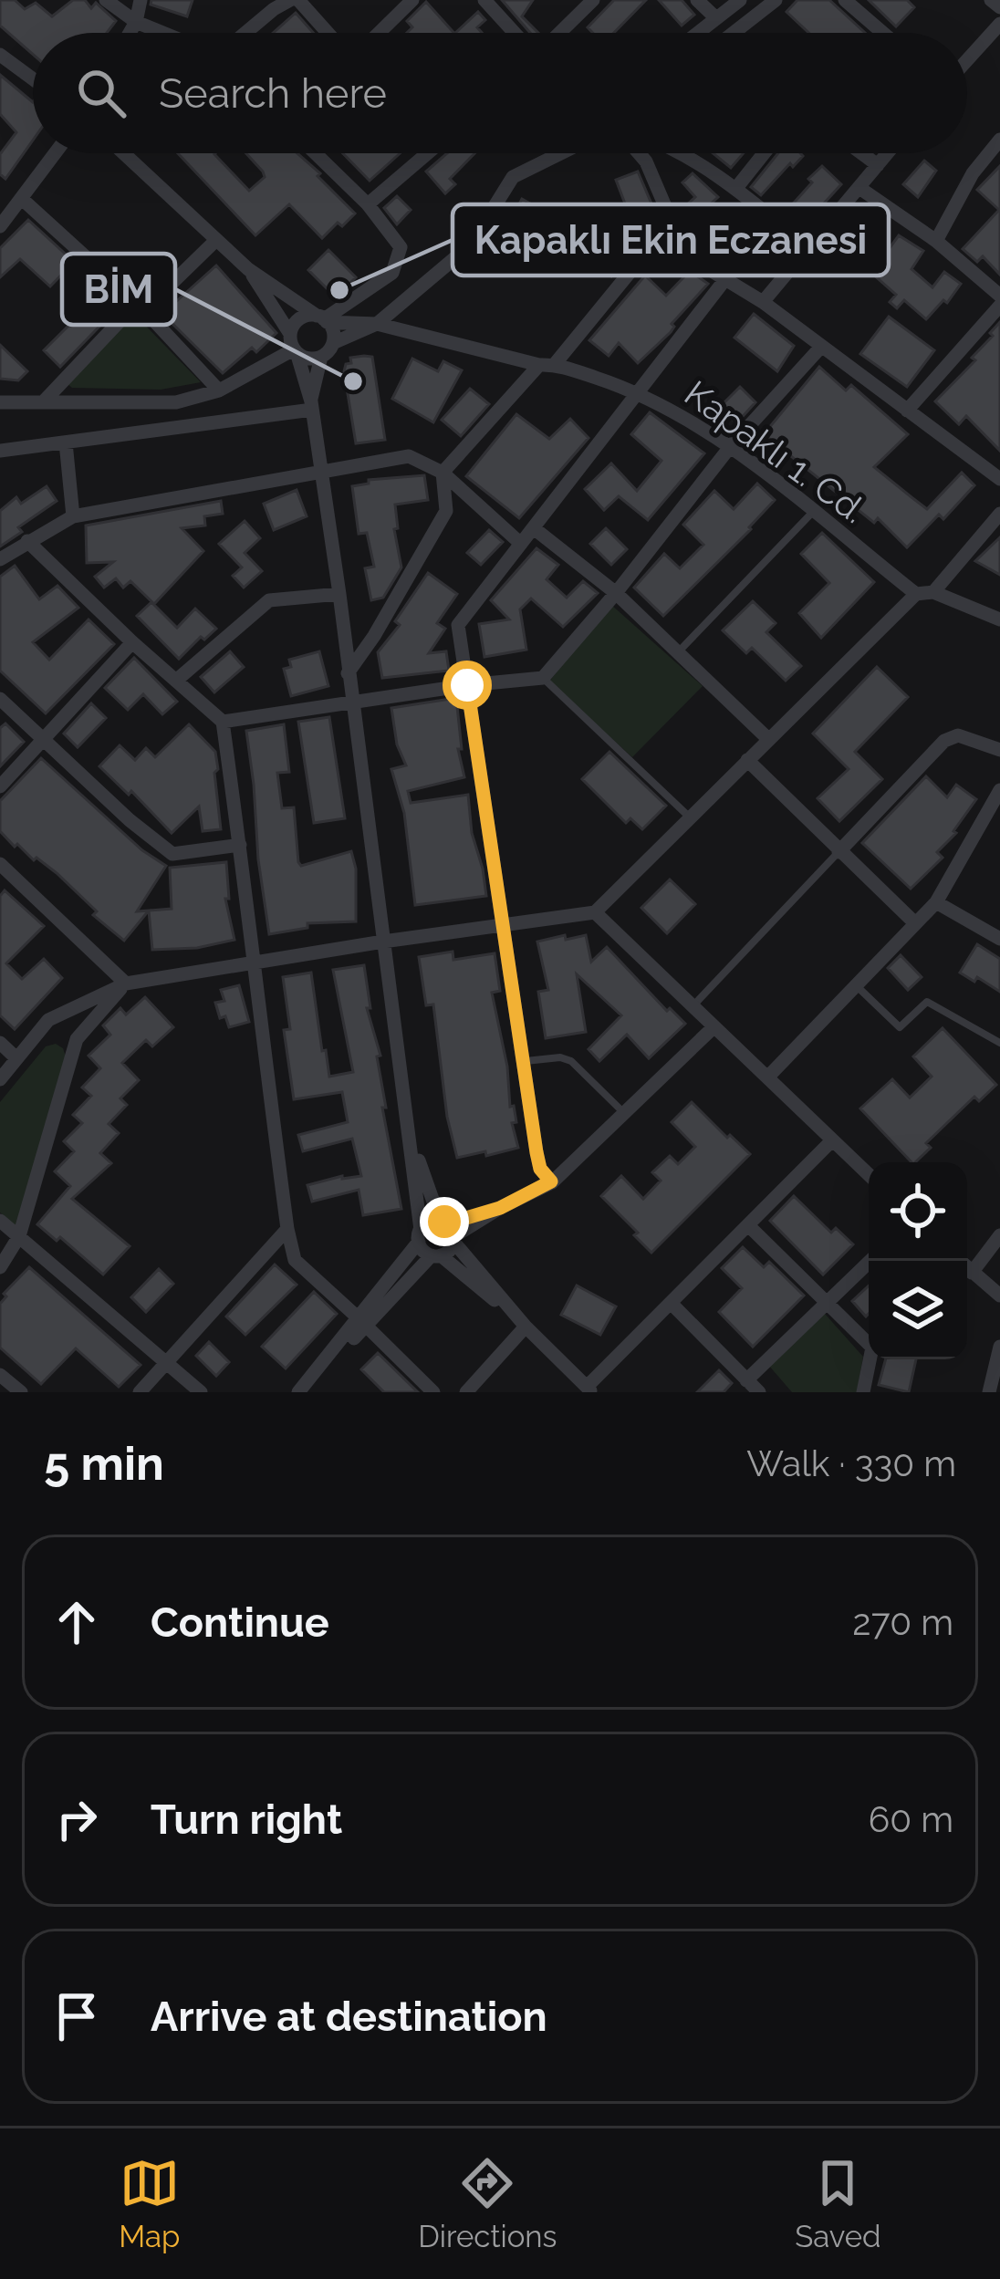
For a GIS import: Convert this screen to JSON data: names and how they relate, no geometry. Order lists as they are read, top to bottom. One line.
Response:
{"streets":{"street":["Kapaklı 1. Cd."]},"places":["Kapaklı Ekin Eczanesi","BİM"],"page":{"search":"Search here","heading":["5 min","Walk · 330 m"],"list":[["Continue","270 m"],["Turn right","60 m"],"Arrive at destination"],"nav":["Map","Directions","Saved"]}}
